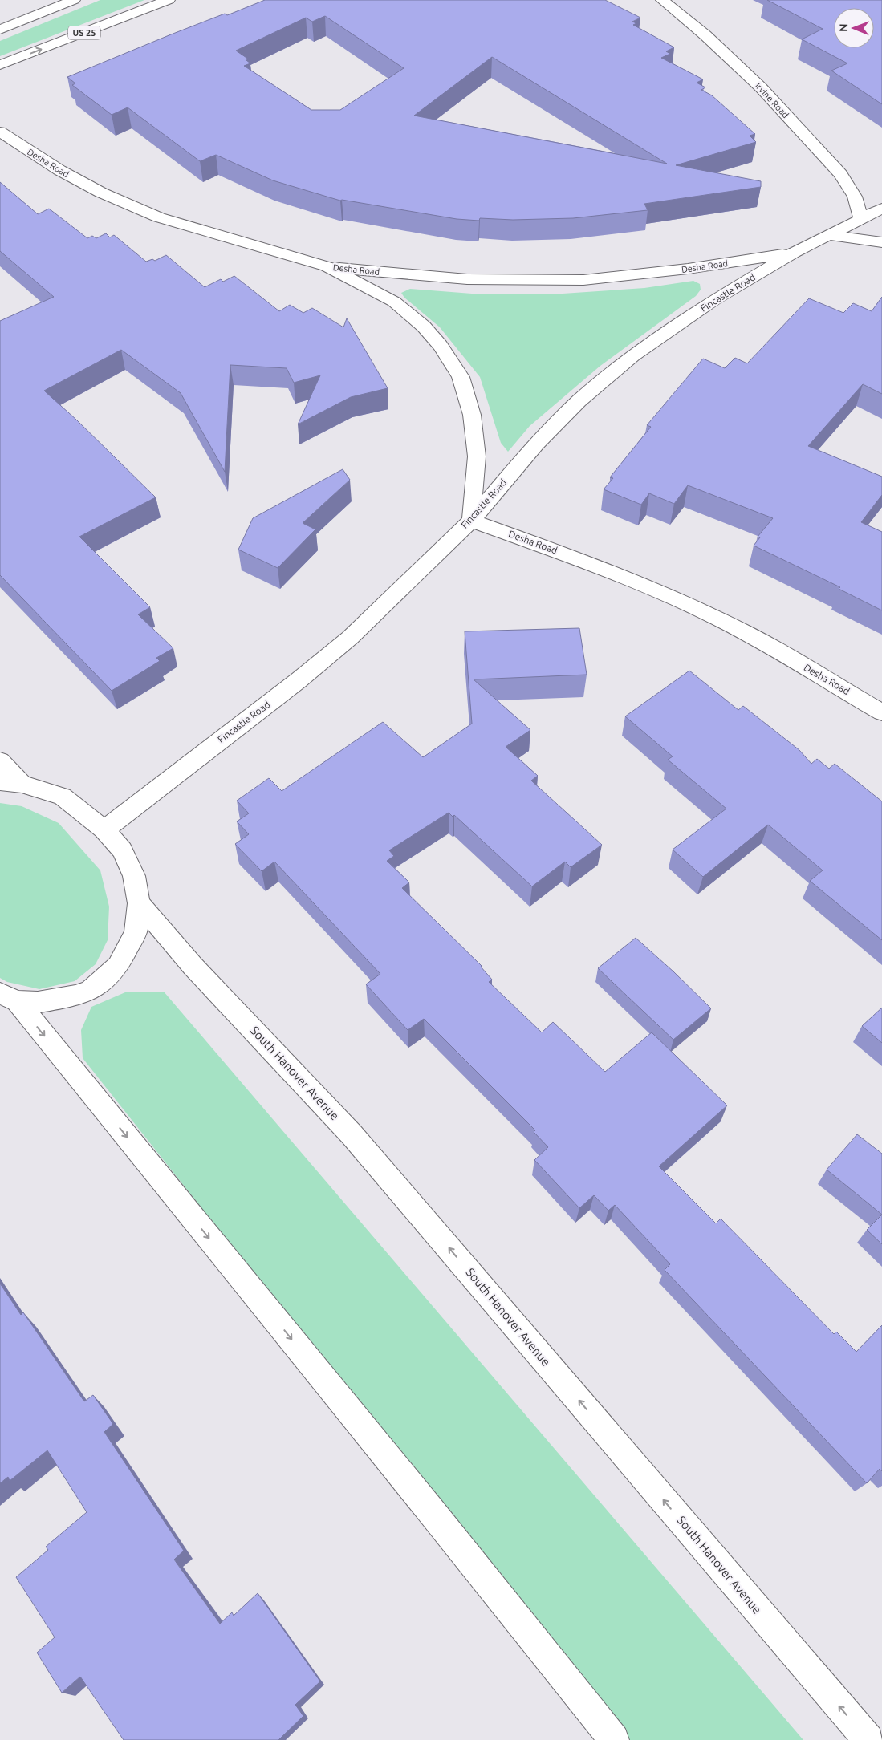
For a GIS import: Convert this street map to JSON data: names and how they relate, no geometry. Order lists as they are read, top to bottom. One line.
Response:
{"streets":{"street":["US 25","Irvine Road","Desha Road","Fincastle Road","South Hanover Avenue"]},"crossings":[["Irvine Road","Fincastle Road"],["Desha Road","Fincastle Road"]],"north":"left"}
